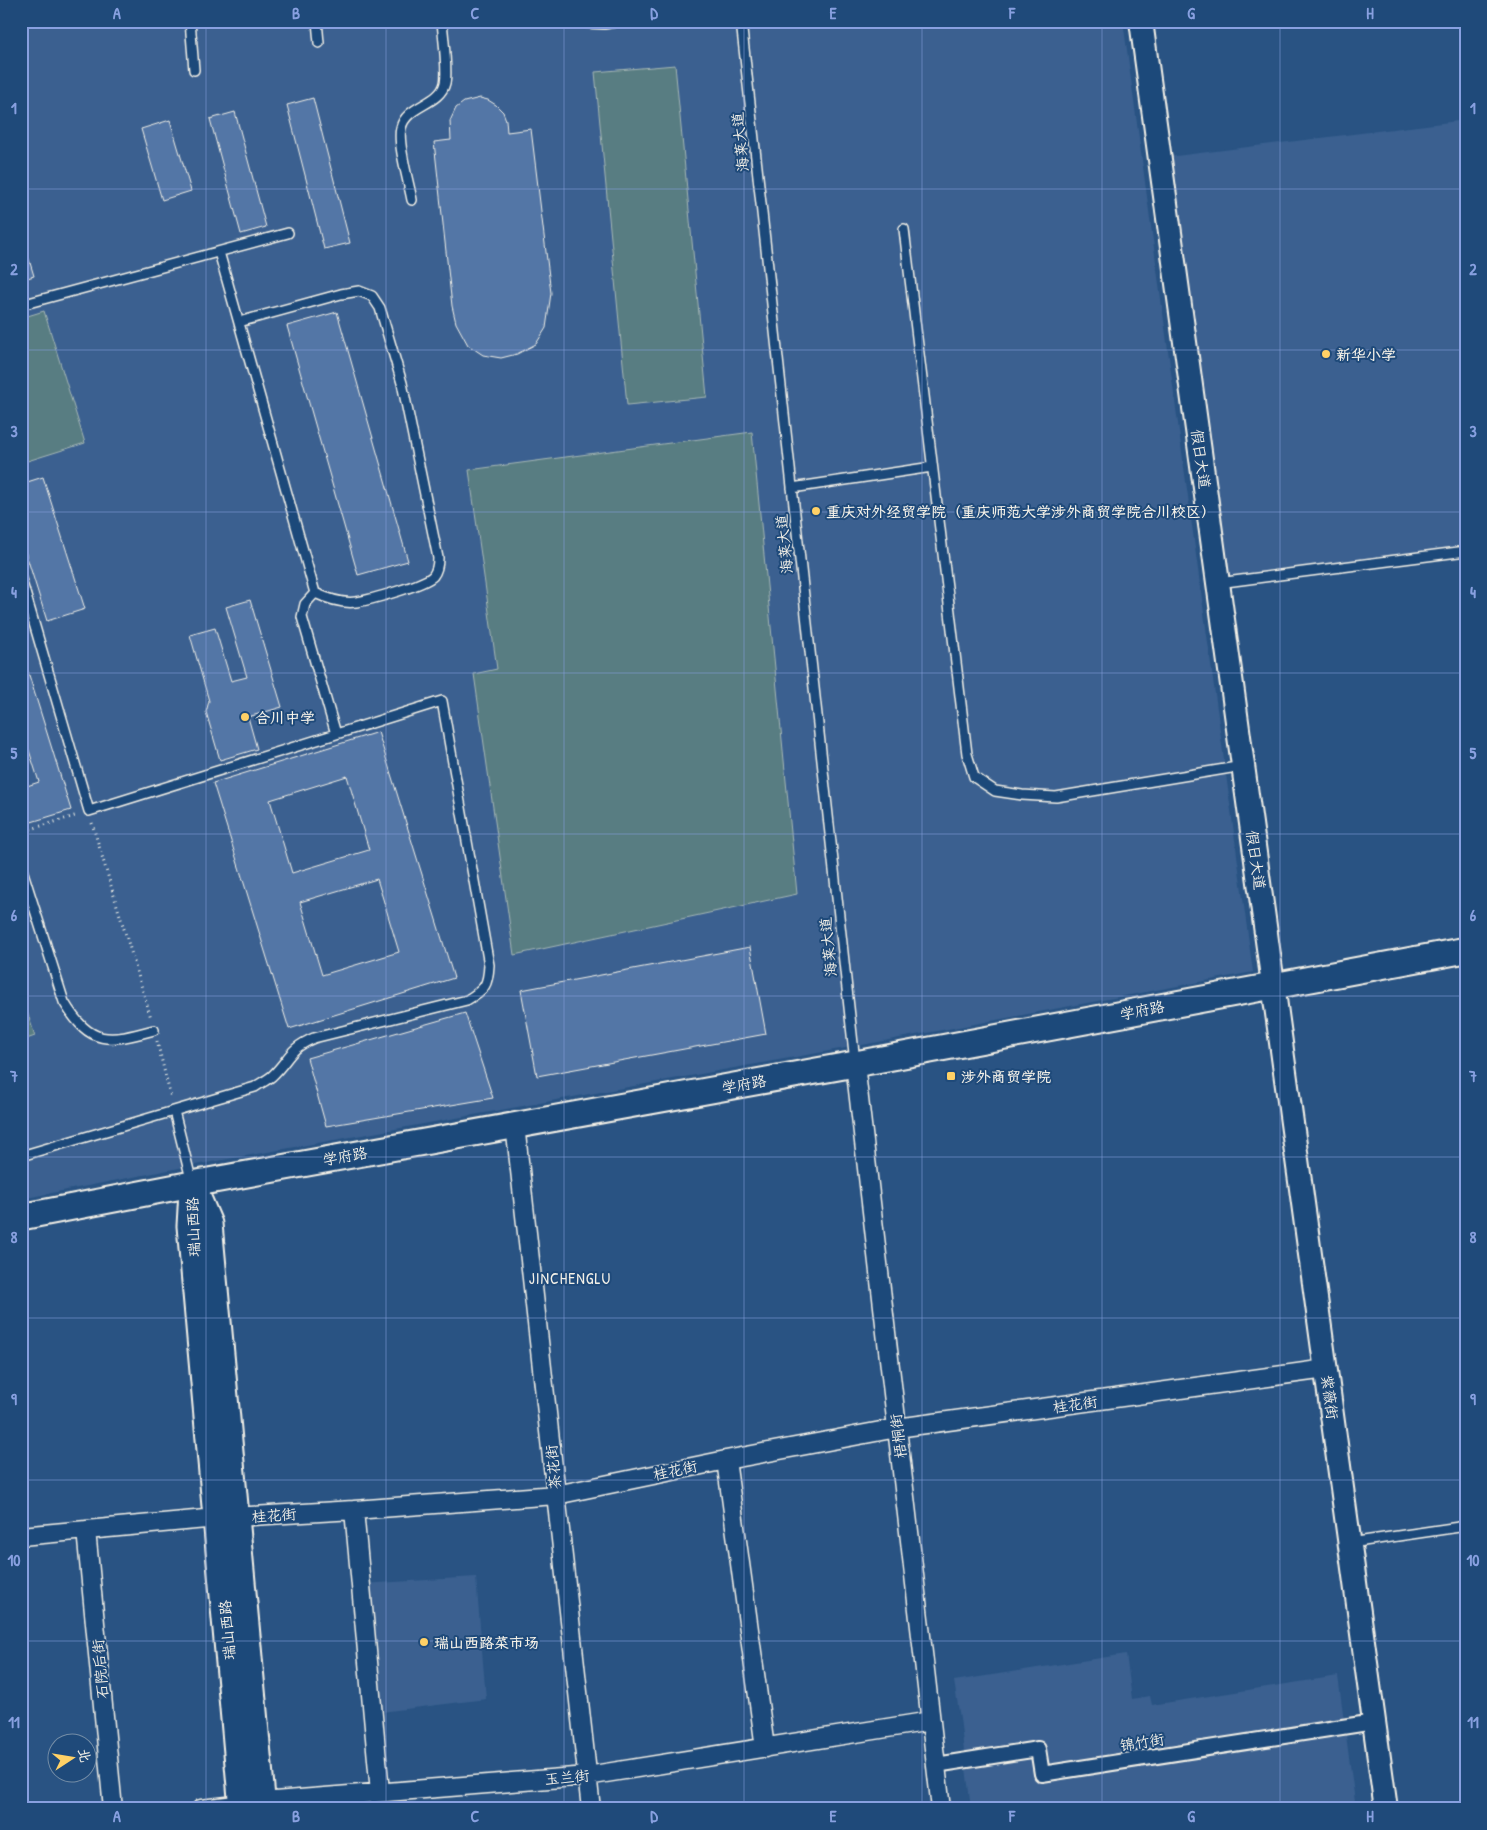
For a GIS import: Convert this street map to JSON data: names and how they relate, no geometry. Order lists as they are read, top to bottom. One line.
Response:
{"streets":{"main road":["学府路","瑞山西路"],"street":["假日大道","紫薇街","桂花街","梧桐街","茶花街","石院后街","锦竹街","玉兰街"],"lane":["海莱大道"]},"crossings":[["海莱大道","学府路"],["海莱大道","梧桐街"],["假日大道","学府路"],["假日大道","紫薇街"],["学府路","瑞山西路"],["学府路","紫薇街"],["学府路","梧桐街"],["学府路","茶花街"],["瑞山西路","桂花街"],["瑞山西路","玉兰街"],["紫薇街","桂花街"],["紫薇街","锦竹街"],["桂花街","梧桐街"],["桂花街","茶花街"],["桂花街","石院后街"],["梧桐街","锦竹街"],["梧桐街","玉兰街"],["茶花街","玉兰街"]],"districts":["JINCHENGLU"],"places":{"other":["新华小学","重庆对外经贸学院（重庆师范大学涉外商贸学院合川校区）","合川中学","瑞山西路菜市场"],"transit":["涉外商贸学院"]},"north":"right","grid":{"columns":["A","B","C","D","E","F","G","H"],"rows":["1","2","3","4","5","6","7","8","9","10","11"]}}
